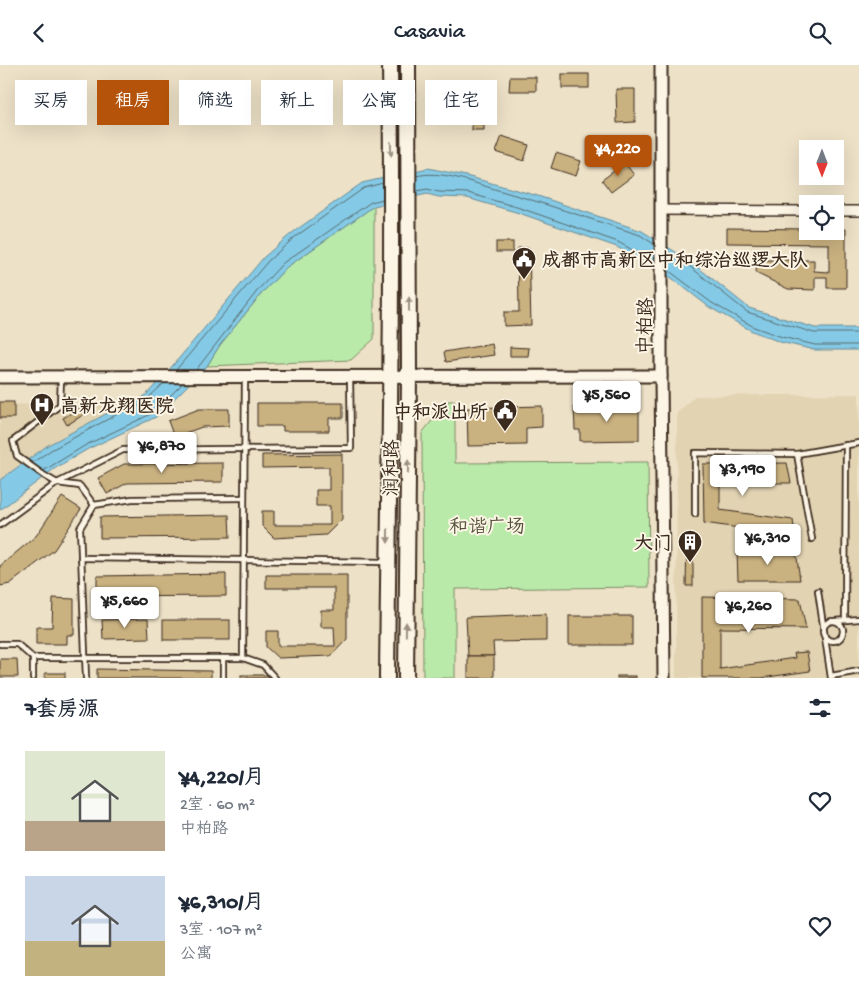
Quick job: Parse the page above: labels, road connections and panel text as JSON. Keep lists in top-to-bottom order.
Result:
{
  "streets": {
    "main road": ["润和路"],
    "street": ["中柏路"]
  },
  "parks": ["和谐广场"],
  "places": {
    "public building": ["成都市高新区中和综治巡逻大队", "中和派出所"],
    "hospital": ["高新龙翔医院"],
    "building": ["大门"]
  },
  "north": "bottom",
  "page": {
    "header": "Casavia",
    "chip": [
      "买房",
      "租房",
      "筛选",
      "新上",
      "公寓",
      "住宅"
    ],
    "price": [
      "¥4,220",
      "¥5,560",
      "¥6,870",
      "¥3,190",
      "¥6,310",
      "¥5,660",
      "¥6,260"
    ],
    "heading": "7套房源",
    "list": [
      {
        "name": "¥4,220/月",
        "note": "2室 · 60 m² · 中柏路"
      },
      {
        "name": "¥6,310/月",
        "note": "3室 · 107 m² · 公寓"
      }
    ]
  }
}
